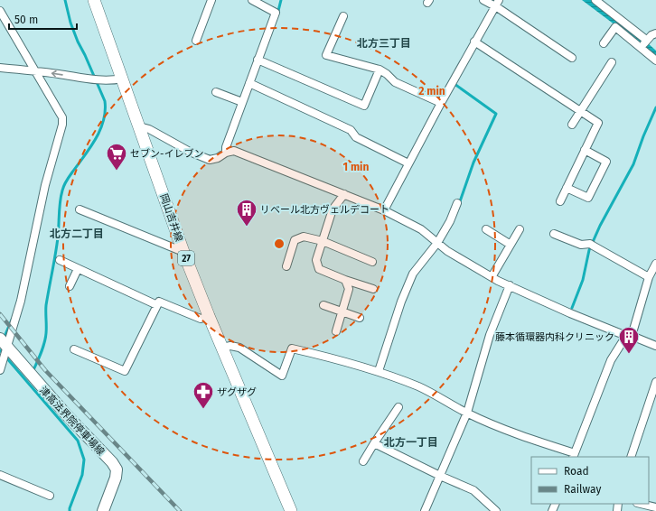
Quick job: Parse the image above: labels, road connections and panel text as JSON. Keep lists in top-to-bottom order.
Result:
{
  "streets": {
    "main road": ["岡山吉井線", "27", "津高法界院停車場線"]
  },
  "districts": ["北方三丁目", "北方二丁目", "北方一丁目"],
  "places": {
    "supermarket": ["セブン-イレブン"],
    "building": ["リベール北方ヴェルデコート", "藤本循環器内科クリニック"],
    "pharmacy": ["ザグザグ"]
  },
  "legend": ["Road", "Railway"],
  "scale_bar": "50 m",
  "rings": ["2 min", "1 min"]
}
